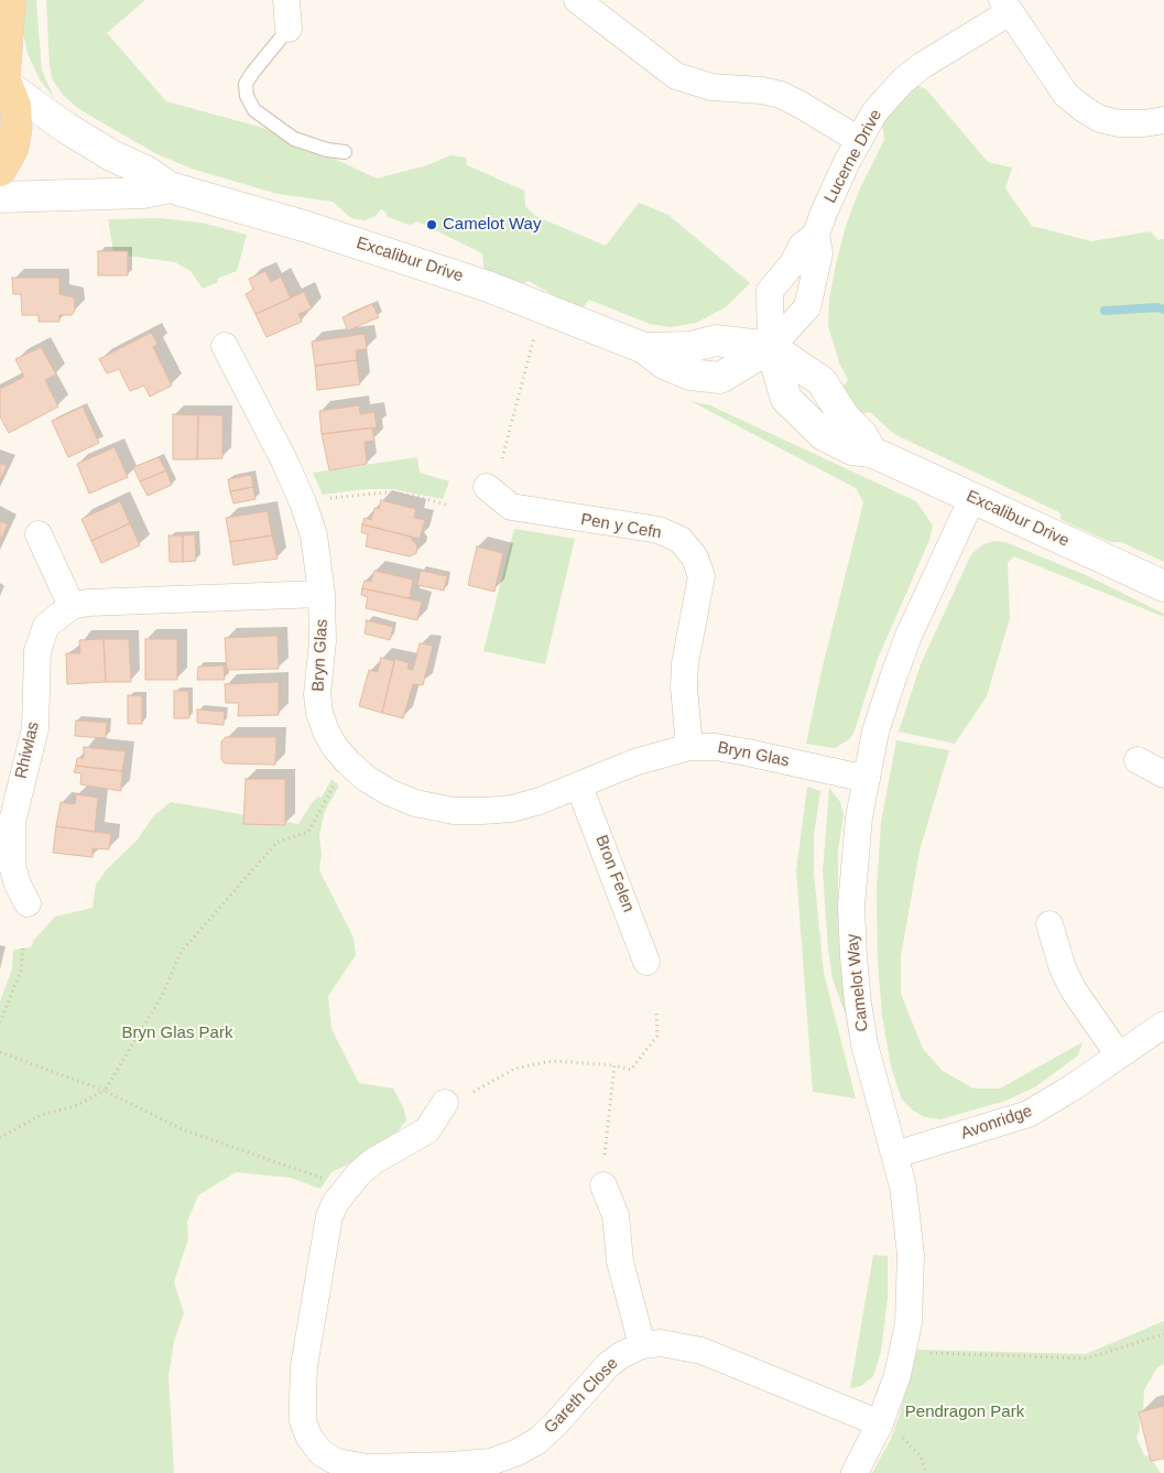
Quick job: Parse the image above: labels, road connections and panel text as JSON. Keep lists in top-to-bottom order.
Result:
{
  "streets": {
    "street": [
      "Lucerne Drive",
      "Excalibur Drive",
      "Pen y Cefn",
      "Bryn Glas",
      "Rhiwlas",
      "Bron Felen",
      "Camelot Way",
      "Avonridge",
      "Gareth Close"
    ]
  },
  "crossings": [
    ["Lucerne Drive", "Excalibur Drive"],
    ["Excalibur Drive", "Camelot Way"],
    ["Pen y Cefn", "Bryn Glas"],
    ["Bryn Glas", "Bron Felen"],
    ["Bryn Glas", "Camelot Way"],
    ["Camelot Way", "Avonridge"]
  ],
  "parks": ["Bryn Glas Park", "Pendragon Park"],
  "places": ["Camelot Way"]
}
